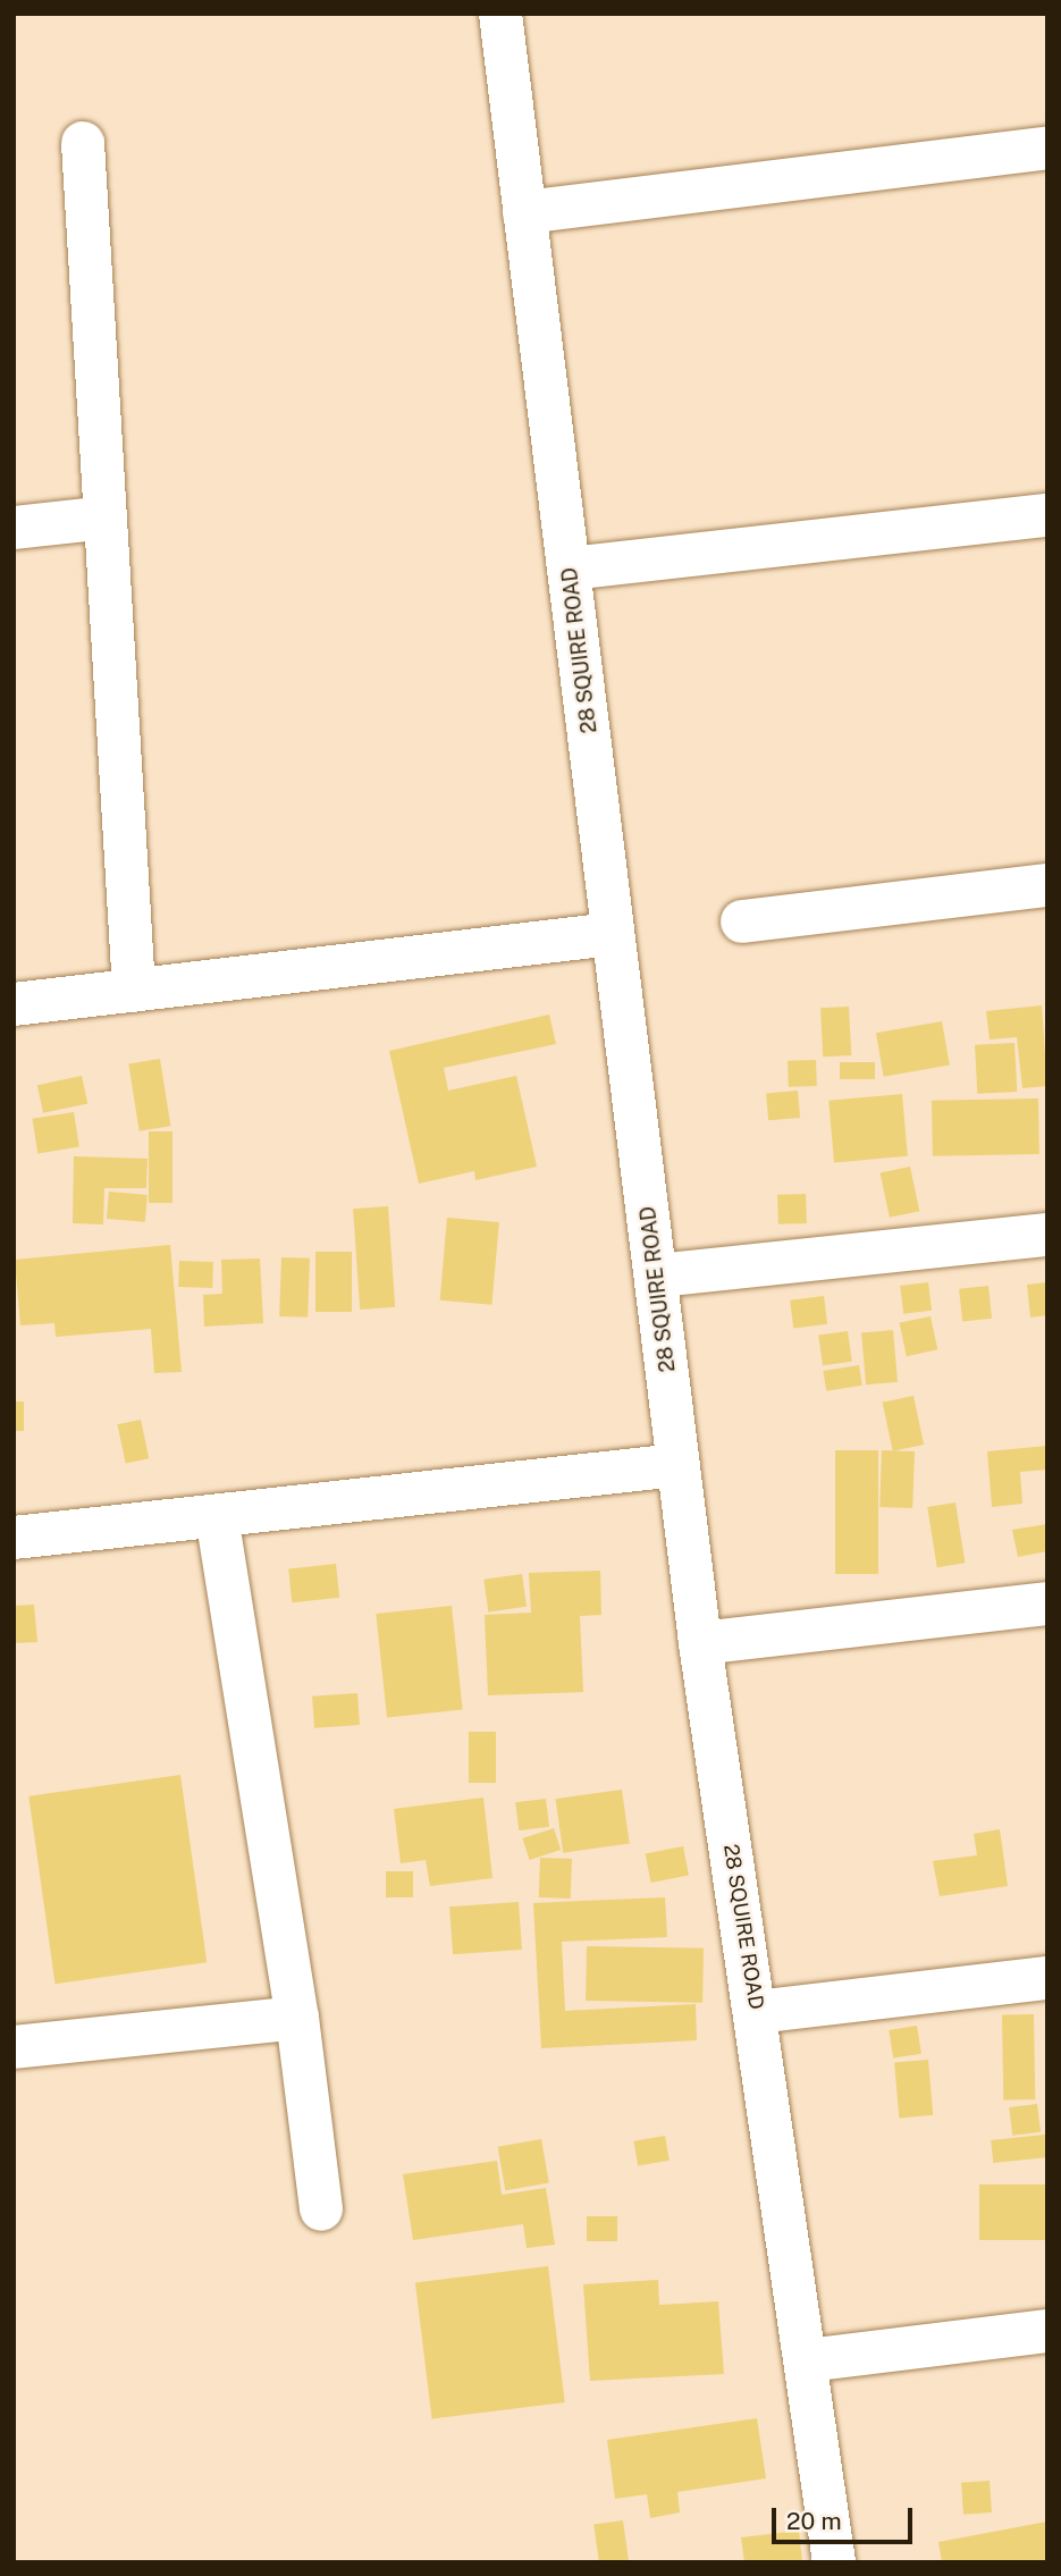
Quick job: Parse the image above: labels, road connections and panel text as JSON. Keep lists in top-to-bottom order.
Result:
{
  "streets": {
    "street": ["28 SQUIRE ROAD"]
  },
  "scale_bar": "20 m"
}
